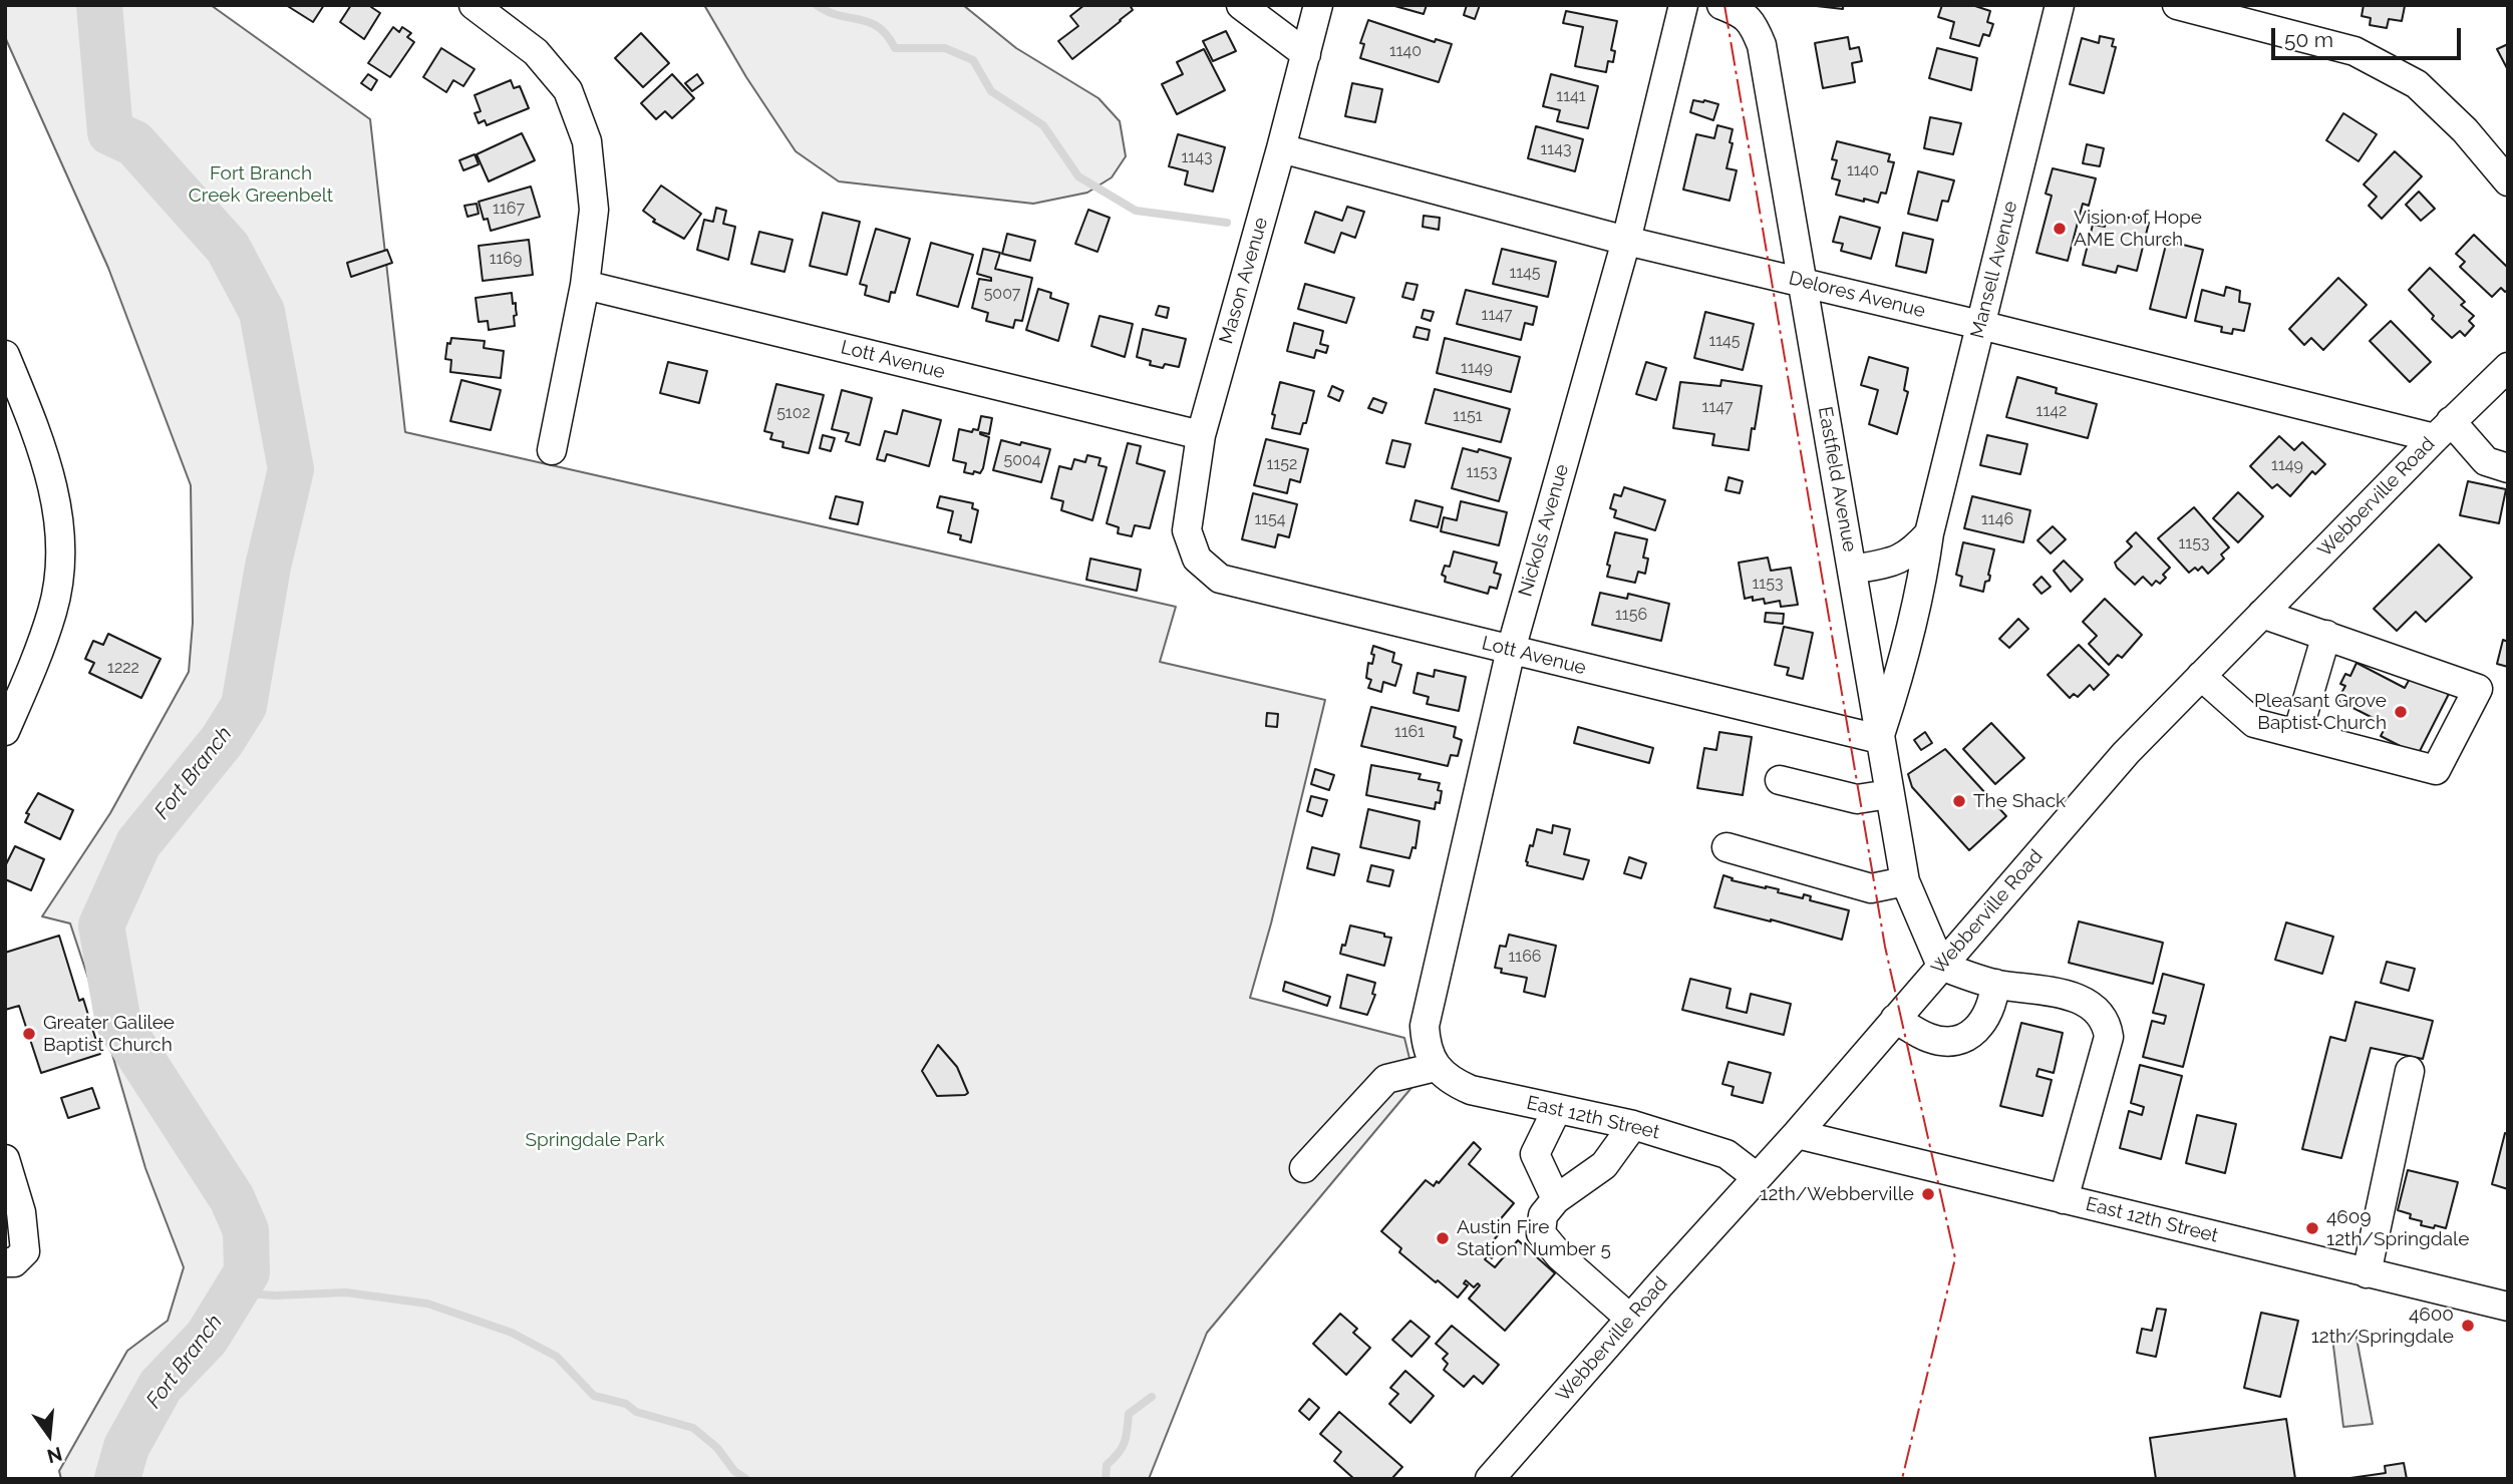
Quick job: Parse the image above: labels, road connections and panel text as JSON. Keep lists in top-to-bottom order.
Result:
{
  "streets": {
    "street": [
      "Mansell Avenue",
      "Mason Avenue",
      "Delores Avenue",
      "Lott Avenue",
      "Eastfield Avenue",
      "Webberville Road",
      "Nickols Avenue",
      "East 12th Street"
    ]
  },
  "crossings": [
    ["Mansell Avenue", "Delores Avenue"],
    ["Mansell Avenue", "Lott Avenue"],
    ["Mansell Avenue", "Eastfield Avenue"],
    ["Mason Avenue", "Delores Avenue"],
    ["Mason Avenue", "Lott Avenue"],
    ["Delores Avenue", "Eastfield Avenue"],
    ["Delores Avenue", "Webberville Road"],
    ["Delores Avenue", "Nickols Avenue"],
    ["Lott Avenue", "Eastfield Avenue"],
    ["Lott Avenue", "Nickols Avenue"],
    ["Eastfield Avenue", "Webberville Road"],
    ["Webberville Road", "East 12th Street"],
    ["Nickols Avenue", "East 12th Street"]
  ],
  "water": ["Fort Branch"],
  "parks": ["Fort Branch Creek Greenbelt", "Springdale Park"],
  "places": [
    "Vision of Hope AME Church",
    "Pleasant Grove Baptist Church",
    "The Shack",
    "Greater Galilee Baptist Church",
    "12th/Webberville",
    "4609 12th/Springdale",
    "Austin Fire Station Number 5",
    "4600 12th/Springdale"
  ],
  "house_numbers": [
    "1140",
    "1141",
    "1143",
    "1143",
    "1140",
    "1167",
    "1169",
    "1145",
    "5007",
    "1147",
    "1145",
    "1149",
    "1147",
    "1142",
    "5102",
    "1151",
    "5004",
    "1152",
    "1149",
    "1153",
    "1154",
    "1146",
    "1153",
    "1153",
    "1156",
    "1222",
    "1161",
    "1166"
  ],
  "scale_bar": "50 m",
  "north": "bottom"
}
